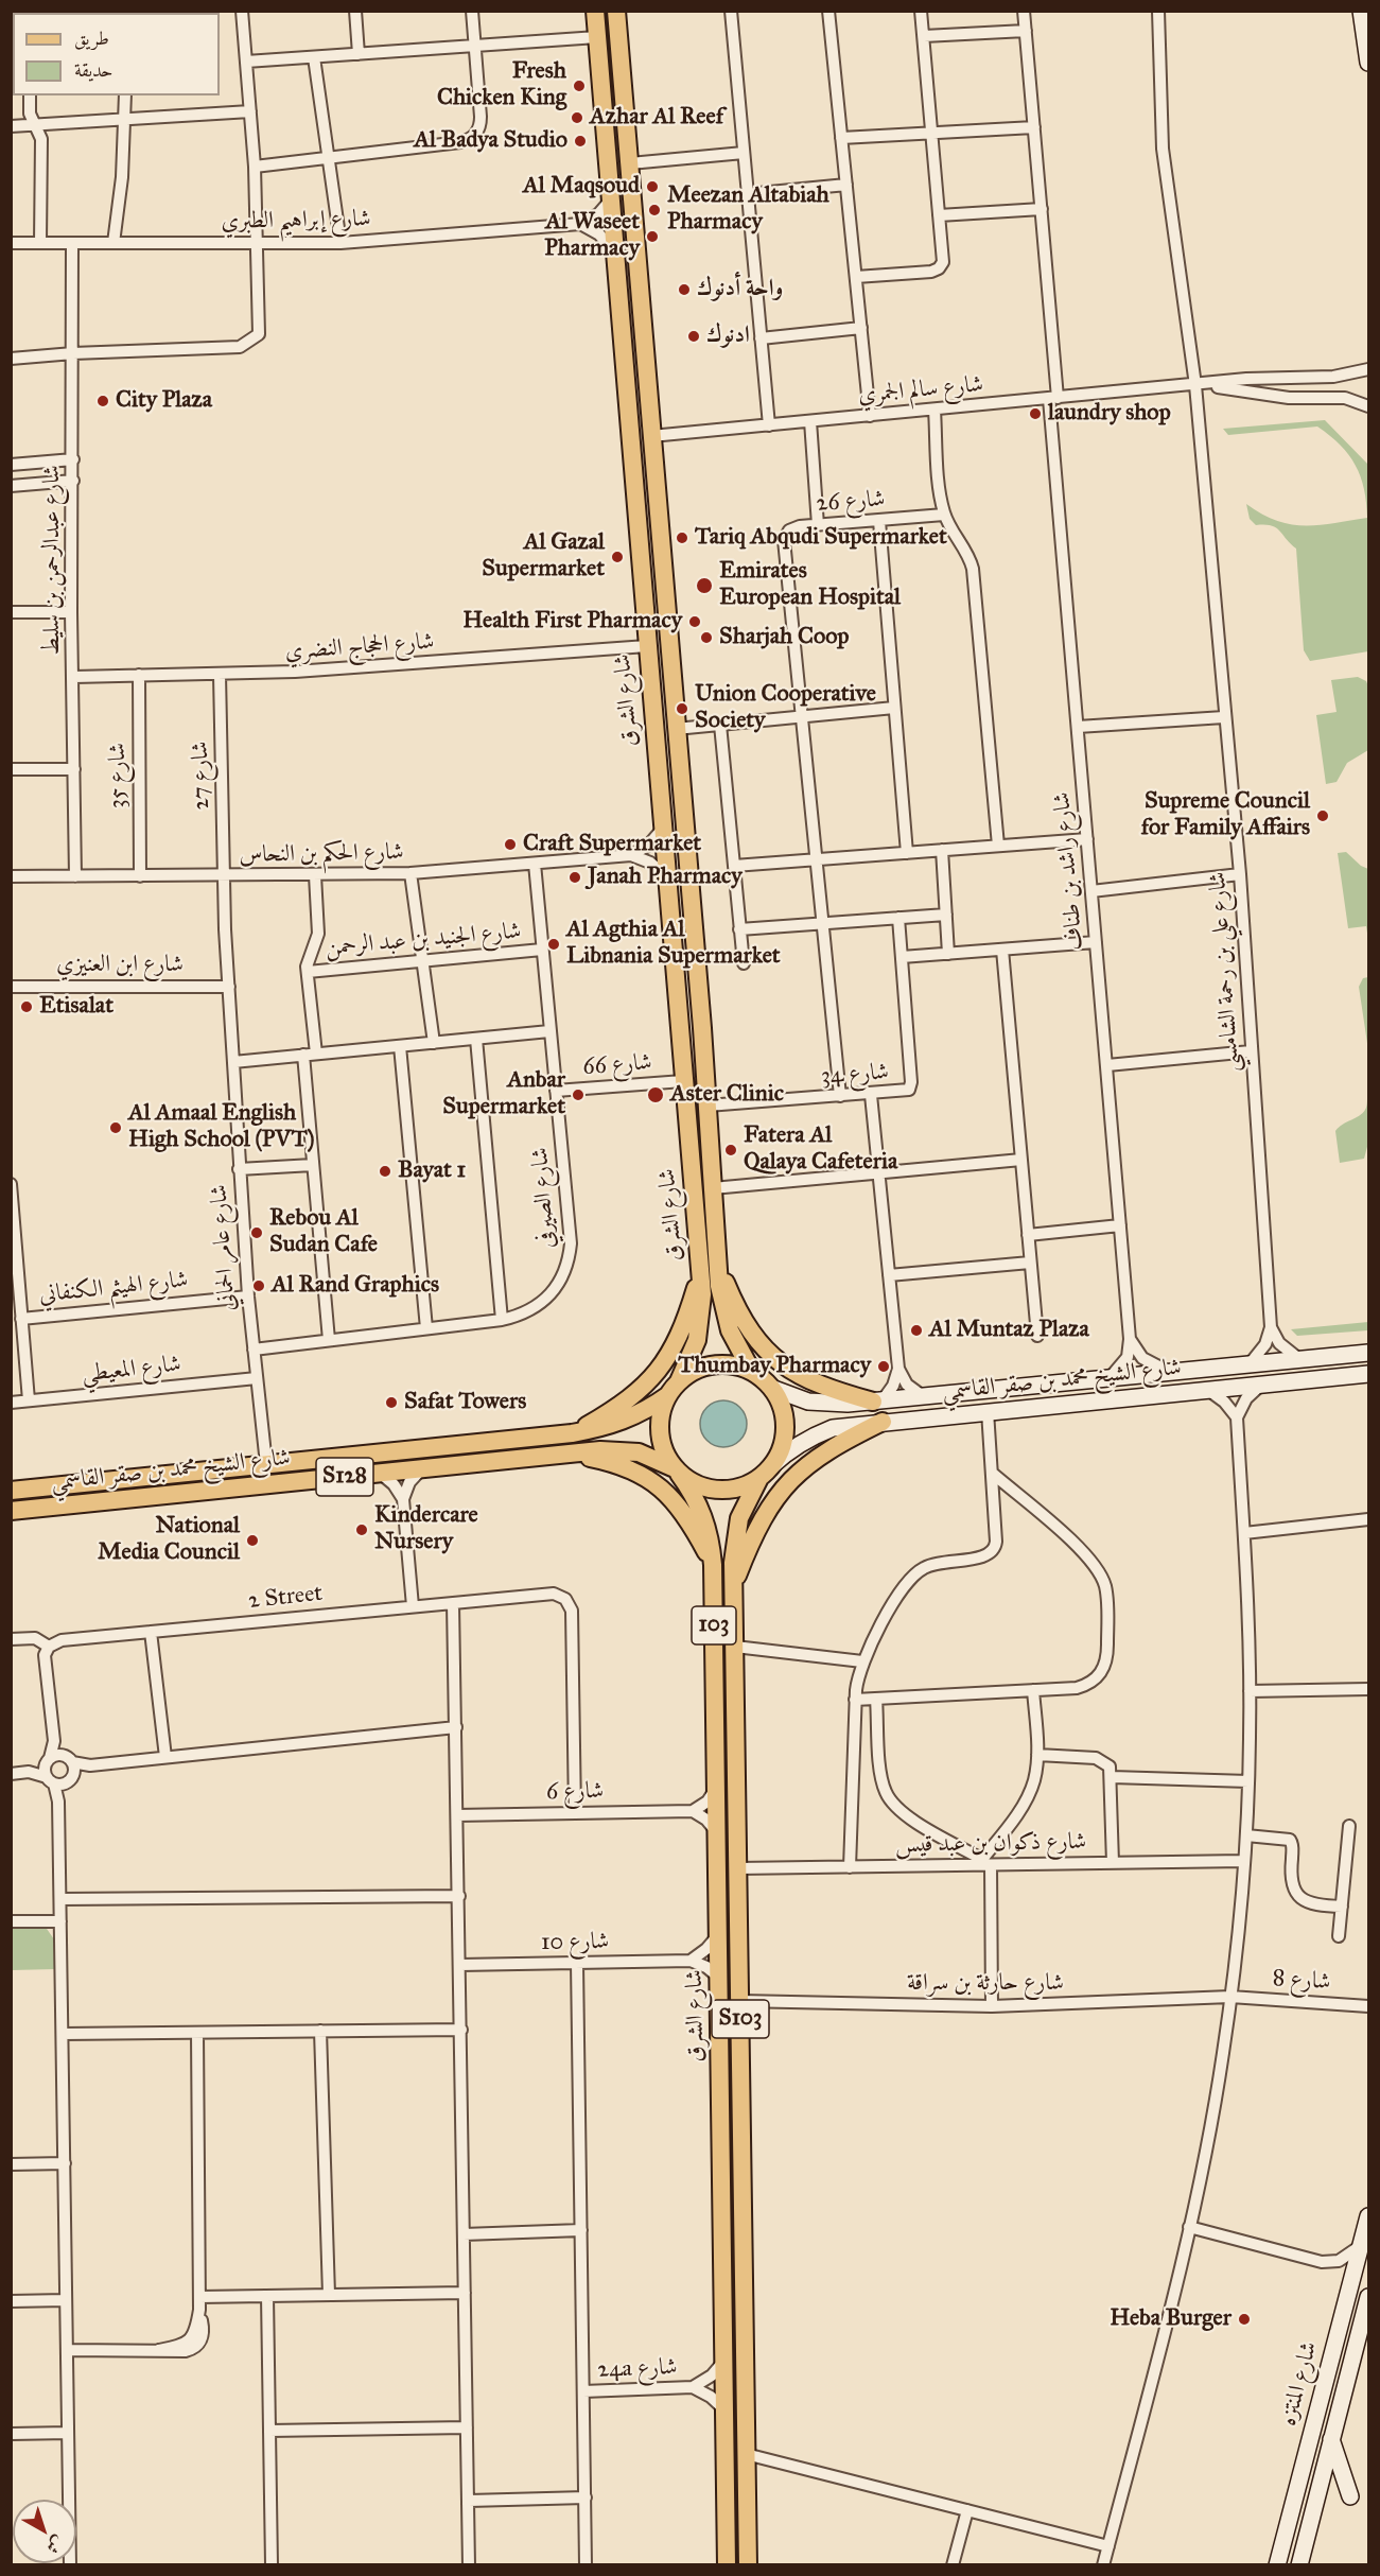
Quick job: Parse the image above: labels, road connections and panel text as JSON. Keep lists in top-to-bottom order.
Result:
{
  "streets": {
    "main road": [
      "شارع الشرق",
      "شارع الشيخ محمد بن صقر القاسمي",
      "S128",
      "103",
      "S103",
      "شارع المنتزه"
    ],
    "street": [
      "شارع إبراهيم الطبري",
      "شارع سالم الجمري",
      "شارع 26",
      "شارع عبدالرحمن بن سليط",
      "شارع الحجاج النضري",
      "شارع 35",
      "شارع 27",
      "شارع الحكم بن النحاس",
      "شارع راشد بن طناف",
      "شارع الجنيد بن عبد الرحمن",
      "شارع ابن العنيزي",
      "شارع علي بن رحمة الشامسي",
      "شارع 66",
      "شارع 34",
      "شارع الصيرفي",
      "شارع عامر الحماني",
      "شارع الهيثم الكنفاني",
      "شارع المعيطي",
      "2 Street",
      "شارع 6",
      "شارع ذكوان بن عبد قيس",
      "شارع 10",
      "شارع 8",
      "شارع حارثة بن سراقة",
      "24a شارع"
    ]
  },
  "crossings": [
    ["شارع إبراهيم الطبري", "شارع عبدالرحمن بن سليط"],
    ["شارع سالم الجمري", "شارع الشرق"],
    ["شارع سالم الجمري", "شارع راشد بن طناف"],
    ["شارع سالم الجمري", "شارع علي بن رحمة الشامسي"],
    ["شارع 26", "شارع 34"],
    ["شارع عبدالرحمن بن سليط", "شارع الحجاج النضري"],
    ["شارع عبدالرحمن بن سليط", "شارع الحكم بن النحاس"],
    ["شارع الحجاج النضري", "شارع الشرق"],
    ["شارع الحجاج النضري", "شارع 35"],
    ["شارع الحجاج النضري", "شارع 27"],
    ["شارع الشرق", "شارع 66"],
    ["شارع الشرق", "شارع 34"],
    ["شارع الشرق", "شارع الشيخ محمد بن صقر القاسمي"],
    ["شارع الشرق", "شارع ذكوان بن عبد قيس"],
    ["شارع الشرق", "شارع حارثة بن سراقة"],
    ["شارع الشرق", "24a شارع"],
    ["شارع 35", "شارع الحكم بن النحاس"],
    ["شارع 27", "شارع الحكم بن النحاس"],
    ["شارع 27", "شارع عامر الحماني"],
    ["شارع الحكم بن النحاس", "شارع الصيرفي"],
    ["شارع الحكم بن النحاس", "شارع عامر الحماني"],
    ["شارع راشد بن طناف", "شارع الشيخ محمد بن صقر القاسمي"],
    ["شارع الجنيد بن عبد الرحمن", "شارع الصيرفي"],
    ["شارع ابن العنيزي", "شارع عامر الحماني"],
    ["شارع 66", "شارع الصيرفي"],
    ["شارع الصيرفي", "شارع عامر الحماني"],
    ["شارع عامر الحماني", "شارع الهيثم الكنفاني"],
    ["شارع عامر الحماني", "شارع المعيطي"],
    ["شارع عامر الحماني", "شارع الشيخ محمد بن صقر القاسمي"],
    ["2 Street", "شارع 6"],
    ["شارع 8", "شارع حارثة بن سراقة"]
  ],
  "places": [
    "Fresh Chicken King",
    "Azhar Al Reef",
    "Al Badya Studio",
    "Al Maqsoud",
    "Meezan Altabiah Pharmacy",
    "Al Waseet Pharmacy",
    "واحة أدنوك",
    "ادنوك",
    "City Plaza",
    "laundry shop",
    "Tariq Abqudi Supermarket",
    "Al Gazal Supermarket",
    "Emirates European Hospital",
    "Health First Pharmacy",
    "Sharjah Coop",
    "Union Cooperative Society",
    "Supreme Council for Family Affairs",
    "Craft Supermarket",
    "Janah Pharmacy",
    "Al Agthia Al Libnania Supermarket",
    "Etisalat",
    "Anbar Supermarket",
    "Aster Clinic",
    "Al Amaal English High School (PVT)",
    "Fatera Al Qalaya Cafeteria",
    "Bayat 1",
    "Rebou Al Sudan Cafe",
    "Al Rand Graphics",
    "Al Muntaz Plaza",
    "Thumbay Pharmacy",
    "Safat Towers",
    "Kindercare Nursery",
    "National Media Council",
    "Heba Burger"
  ],
  "legend": ["طريق", "حديقة"],
  "north": "bottom right"
}
